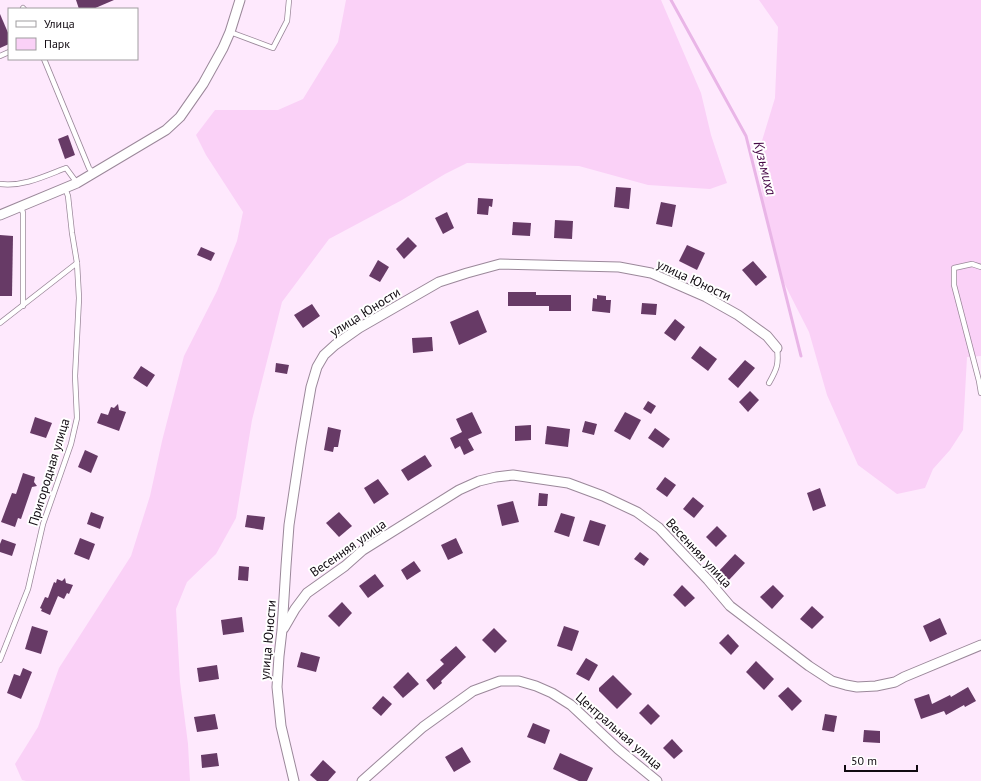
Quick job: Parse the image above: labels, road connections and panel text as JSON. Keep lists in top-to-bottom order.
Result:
{
  "streets": {
    "street": ["улица Юности", "Весенняя улица", "Центральная улица"],
    "lane": ["Пригородная улица"]
  },
  "crossings": [
    ["улица Юности", "Весенняя улица"]
  ],
  "water": ["Кузьмиха"],
  "legend": ["Улица", "Парк"],
  "scale_bar": "50 m"
}
